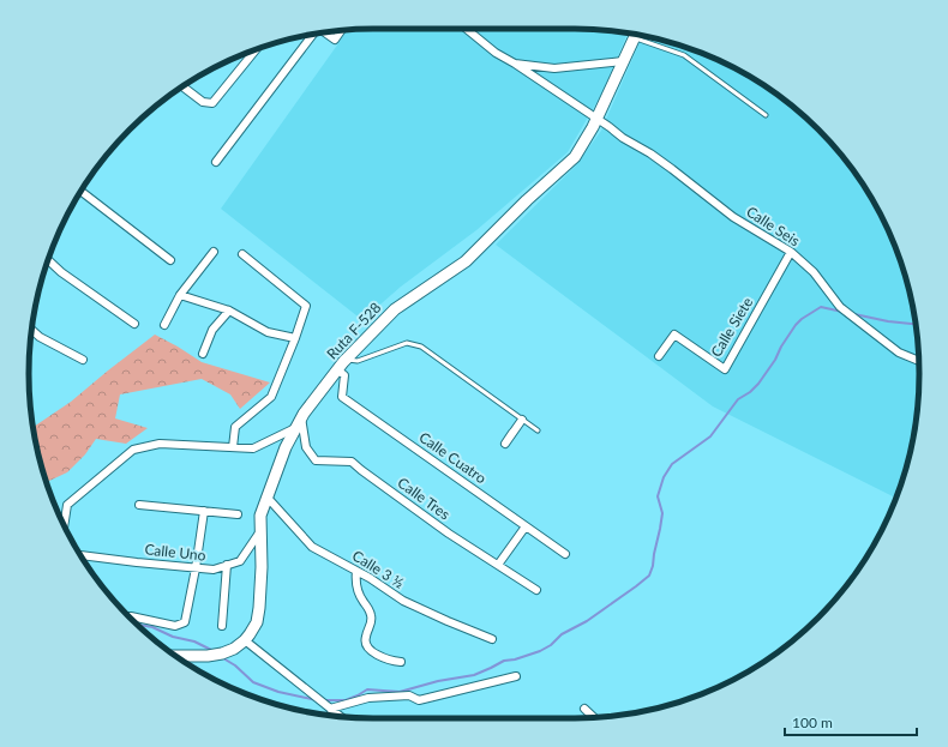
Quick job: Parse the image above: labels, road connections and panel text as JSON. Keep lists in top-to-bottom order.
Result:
{
  "streets": {
    "main road": ["Ruta F-528"],
    "street": [
      "Calle Seis",
      "Calle Siete",
      "Calle Cuatro",
      "Calle Tres",
      "Calle Uno",
      "Calle 3 ½"
    ]
  },
  "crossings": [
    ["Calle Seis", "Calle Siete"],
    ["Calle Seis", "Ruta F-528"],
    ["Ruta F-528", "Calle Cuatro"],
    ["Ruta F-528", "Calle Tres"],
    ["Ruta F-528", "Calle Uno"],
    ["Ruta F-528", "Calle 3 ½"]
  ],
  "scale_bar": "100 m"
}
